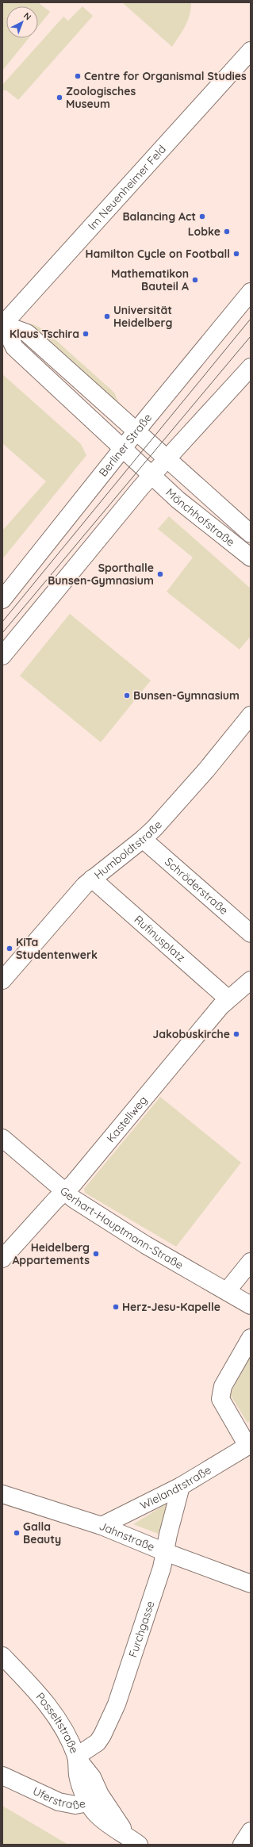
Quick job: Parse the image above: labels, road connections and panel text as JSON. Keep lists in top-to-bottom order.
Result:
{
  "streets": {
    "street": [
      "Im Neuenheimer Feld",
      "Berliner Straße",
      "Mönchhofstraße",
      "Humboldtstraße",
      "Schröderstraße",
      "Rufinusplatz",
      "Kastellweg",
      "Gerhart-Hauptmann-Straße",
      "Wielandtstraße",
      "Jahnstraße",
      "Furchgasse",
      "Posseltstraße",
      "Uferstraße"
    ]
  },
  "crossings": [
    ["Berliner Straße", "Mönchhofstraße"],
    ["Humboldtstraße", "Schröderstraße"],
    ["Humboldtstraße", "Rufinusplatz"],
    ["Rufinusplatz", "Kastellweg"],
    ["Kastellweg", "Gerhart-Hauptmann-Straße"],
    ["Wielandtstraße", "Jahnstraße"],
    ["Wielandtstraße", "Furchgasse"],
    ["Jahnstraße", "Furchgasse"],
    ["Furchgasse", "Posseltstraße"],
    ["Furchgasse", "Uferstraße"],
    ["Posseltstraße", "Uferstraße"]
  ],
  "places": [
    "Centre for Organismal Studies",
    "Zoologisches Museum",
    "Balancing Act",
    "Lobke",
    "Hamilton Cycle on Football",
    "Mathematikon Bauteil A",
    "Universität Heidelberg",
    "Klaus Tschira",
    "Sporthalle Bunsen-Gymnasium",
    "Bunsen-Gymnasium",
    "KiTa Studentenwerk",
    "Jakobuskirche",
    "Heidelberg Appartements",
    "Herz-Jesu-Kapelle",
    "Galla Beauty"
  ],
  "north": "top right"
}
